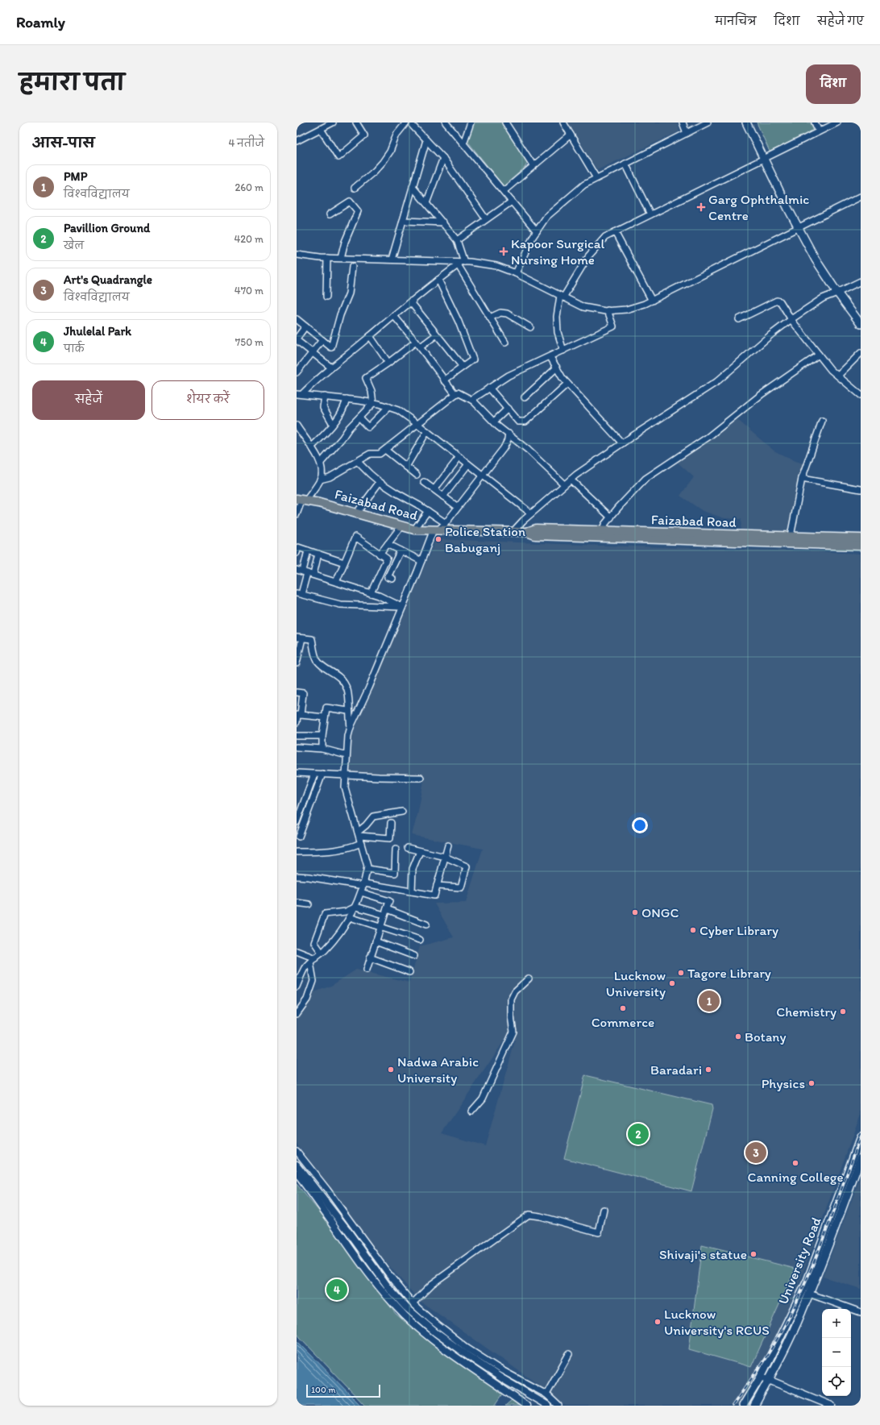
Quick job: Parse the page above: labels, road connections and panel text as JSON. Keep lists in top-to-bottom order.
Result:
{
  "streets": {
    "main road": ["Faizabad Road", "University Road"]
  },
  "places": {
    "health": ["Garg Ophthalmic Centre", "Kapoor Surgical Nursing Home"],
    "other": [
      "Police Station Babuganj",
      "ONGC",
      "Cyber Library",
      "Tagore Library",
      "Lucknow University",
      "Commerce",
      "Chemistry",
      "Botany",
      "Nadwa Arabic University",
      "Baradari",
      "Physics",
      "Canning College",
      "Shivaji's statue",
      "Lucknow University's RCUS"
    ]
  },
  "scale_bar": "100 m",
  "page": {
    "header": "Roamly",
    "nav": ["मानचित्र", "दिशा", "सहेजे गए"],
    "title": "हमारा पता",
    "buttons": [
      "दिशा",
      ["सहेजें", "शेयर करें"]
    ],
    "heading": ["आस-पास", "4 नतीजे"],
    "list": [
      {
        "mark": "1",
        "name": "PMP",
        "note": "विश्वविद्यालय",
        "value": "260 m"
      },
      {
        "mark": "2",
        "name": "Pavillion Ground",
        "note": "खेल",
        "value": "420 m"
      },
      {
        "mark": "3",
        "name": "Art's Quadrangle",
        "note": "विश्वविद्यालय",
        "value": "470 m"
      },
      {
        "mark": "4",
        "name": "Jhulelal Park",
        "note": "पार्क",
        "value": "750 m"
      }
    ],
    "pins": [
      "1",
      "2",
      "3",
      "4"
    ],
    "map_buttons": ["+", "−"],
    "scale": "100 m"
  }
}
